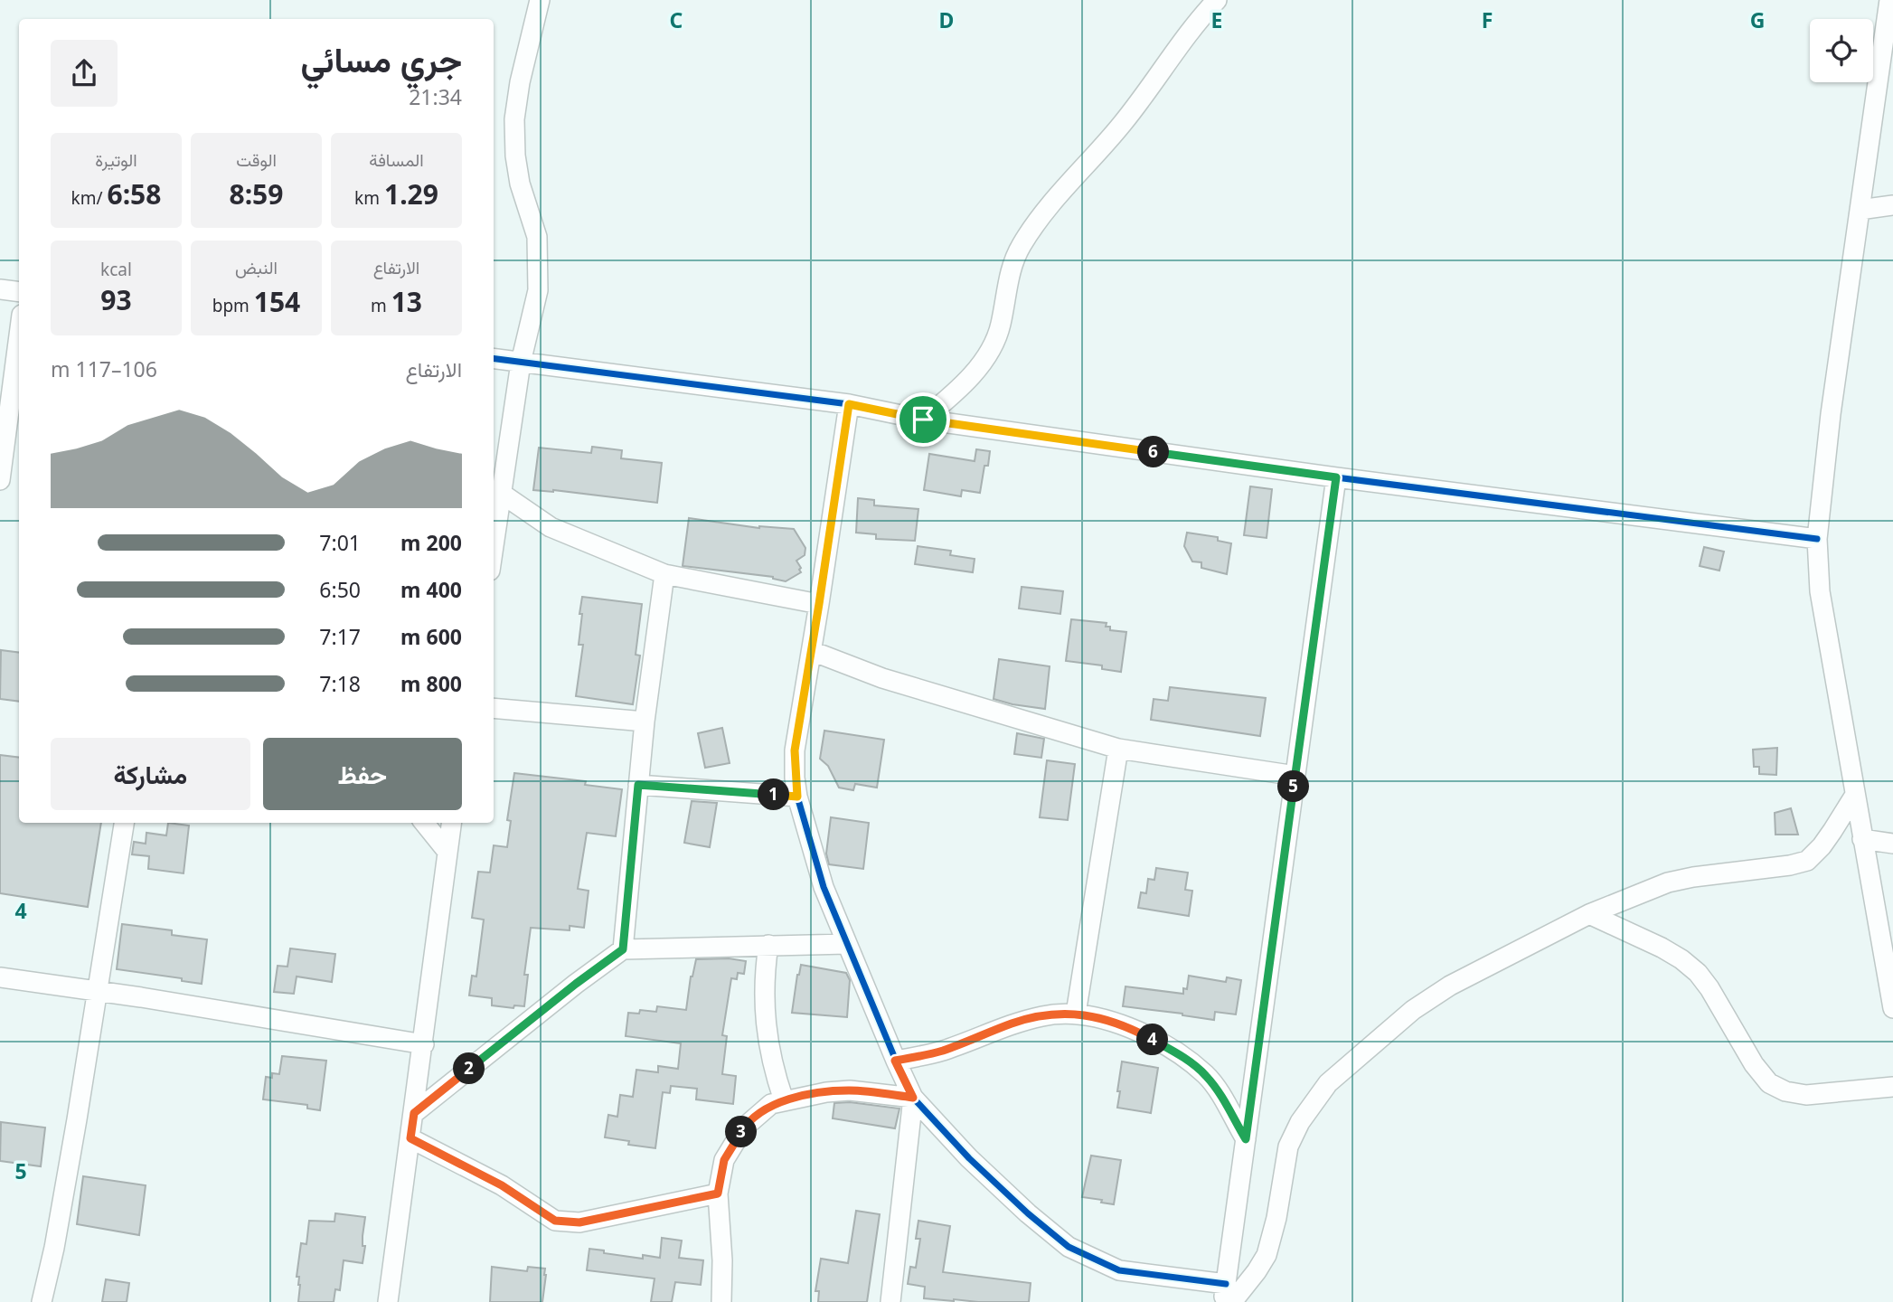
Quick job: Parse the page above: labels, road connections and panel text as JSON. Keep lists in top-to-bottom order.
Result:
{
  "page": {
    "heading": ["جري مسائي", "21:34"],
    "stats": [
      ["المسافة", "1.29 km"],
      ["الوقت", "8:59"],
      ["الوتيرة", "6:58 /km"],
      ["الارتفاع", "13 m"],
      ["النبض", "154 bpm"],
      ["kcal", "93"]
    ],
    "chart": ["الارتفاع", "106–117 m"],
    "pins": [
      "6",
      "5",
      "1",
      "4",
      "2",
      "3"
    ],
    "list": [
      {
        "name": "200 m",
        "note": "7:01"
      },
      {
        "name": "400 m",
        "note": "6:50"
      },
      {
        "name": "600 m",
        "note": "7:17"
      },
      {
        "name": "800 m",
        "note": "7:18"
      }
    ],
    "buttons": ["حفظ", "مشاركة"]
  },
  "grid": {
    "columns": [
      "C",
      "D",
      "E",
      "F",
      "G"
    ],
    "rows": ["4", "5"]
  }
}
